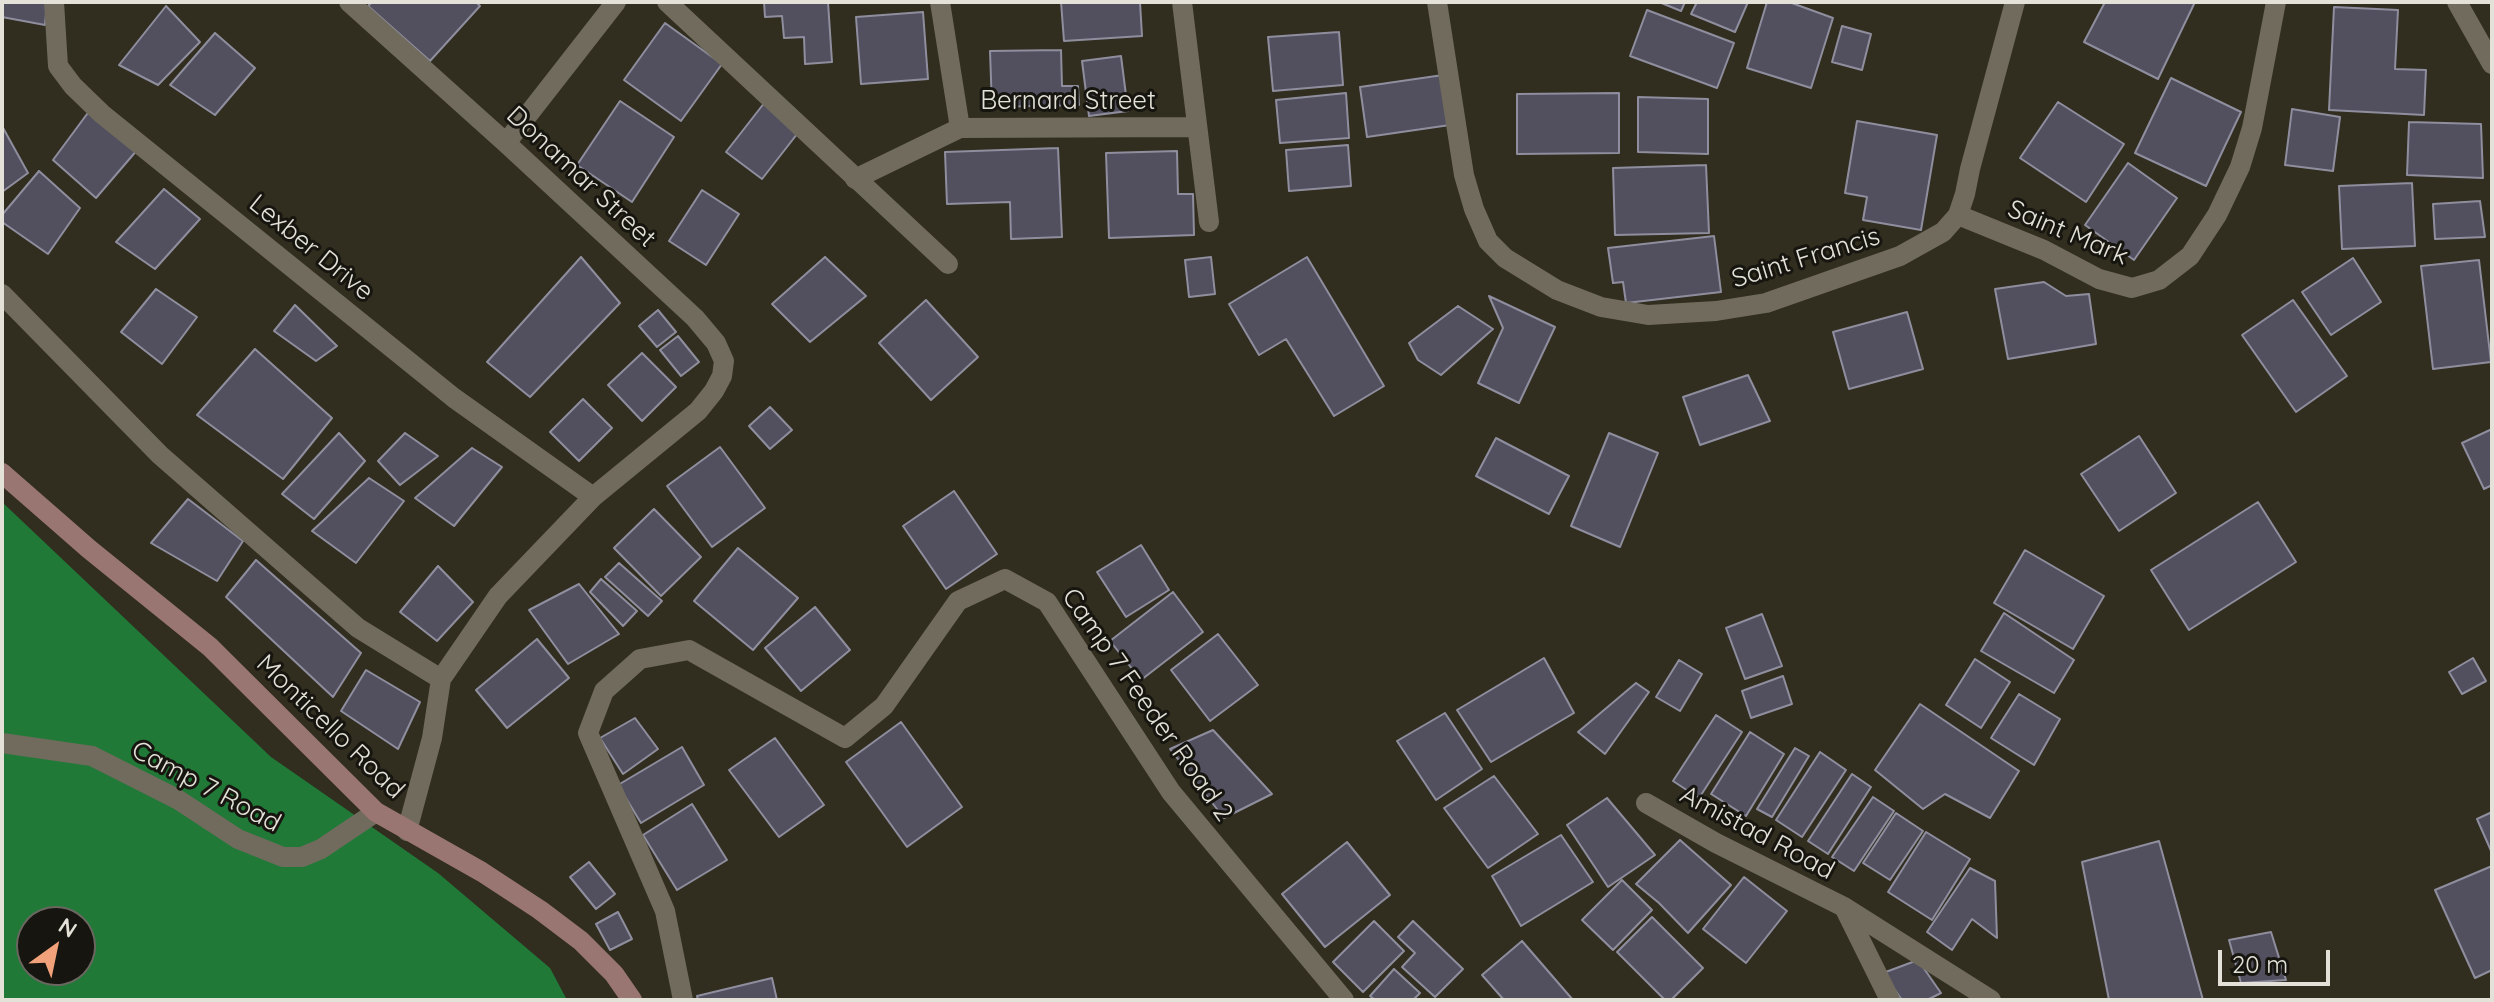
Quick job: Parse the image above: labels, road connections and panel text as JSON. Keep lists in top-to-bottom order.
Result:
{
  "streets": {
    "main road": ["Monticello Road"],
    "street": [
      "Bernard Street",
      "Donamar Street",
      "Saint Mark",
      "Lexber Drive",
      "Saint Francis",
      "Camp 7 Feeder Road 2",
      "Camp 7 Road",
      "Amistad Road"
    ]
  },
  "crossings": [
    ["Donamar Street", "Lexber Drive"],
    ["Saint Mark", "Saint Francis"],
    ["Monticello Road", "Camp 7 Road"]
  ],
  "scale_bar": "20 m",
  "north": "top right"
}
